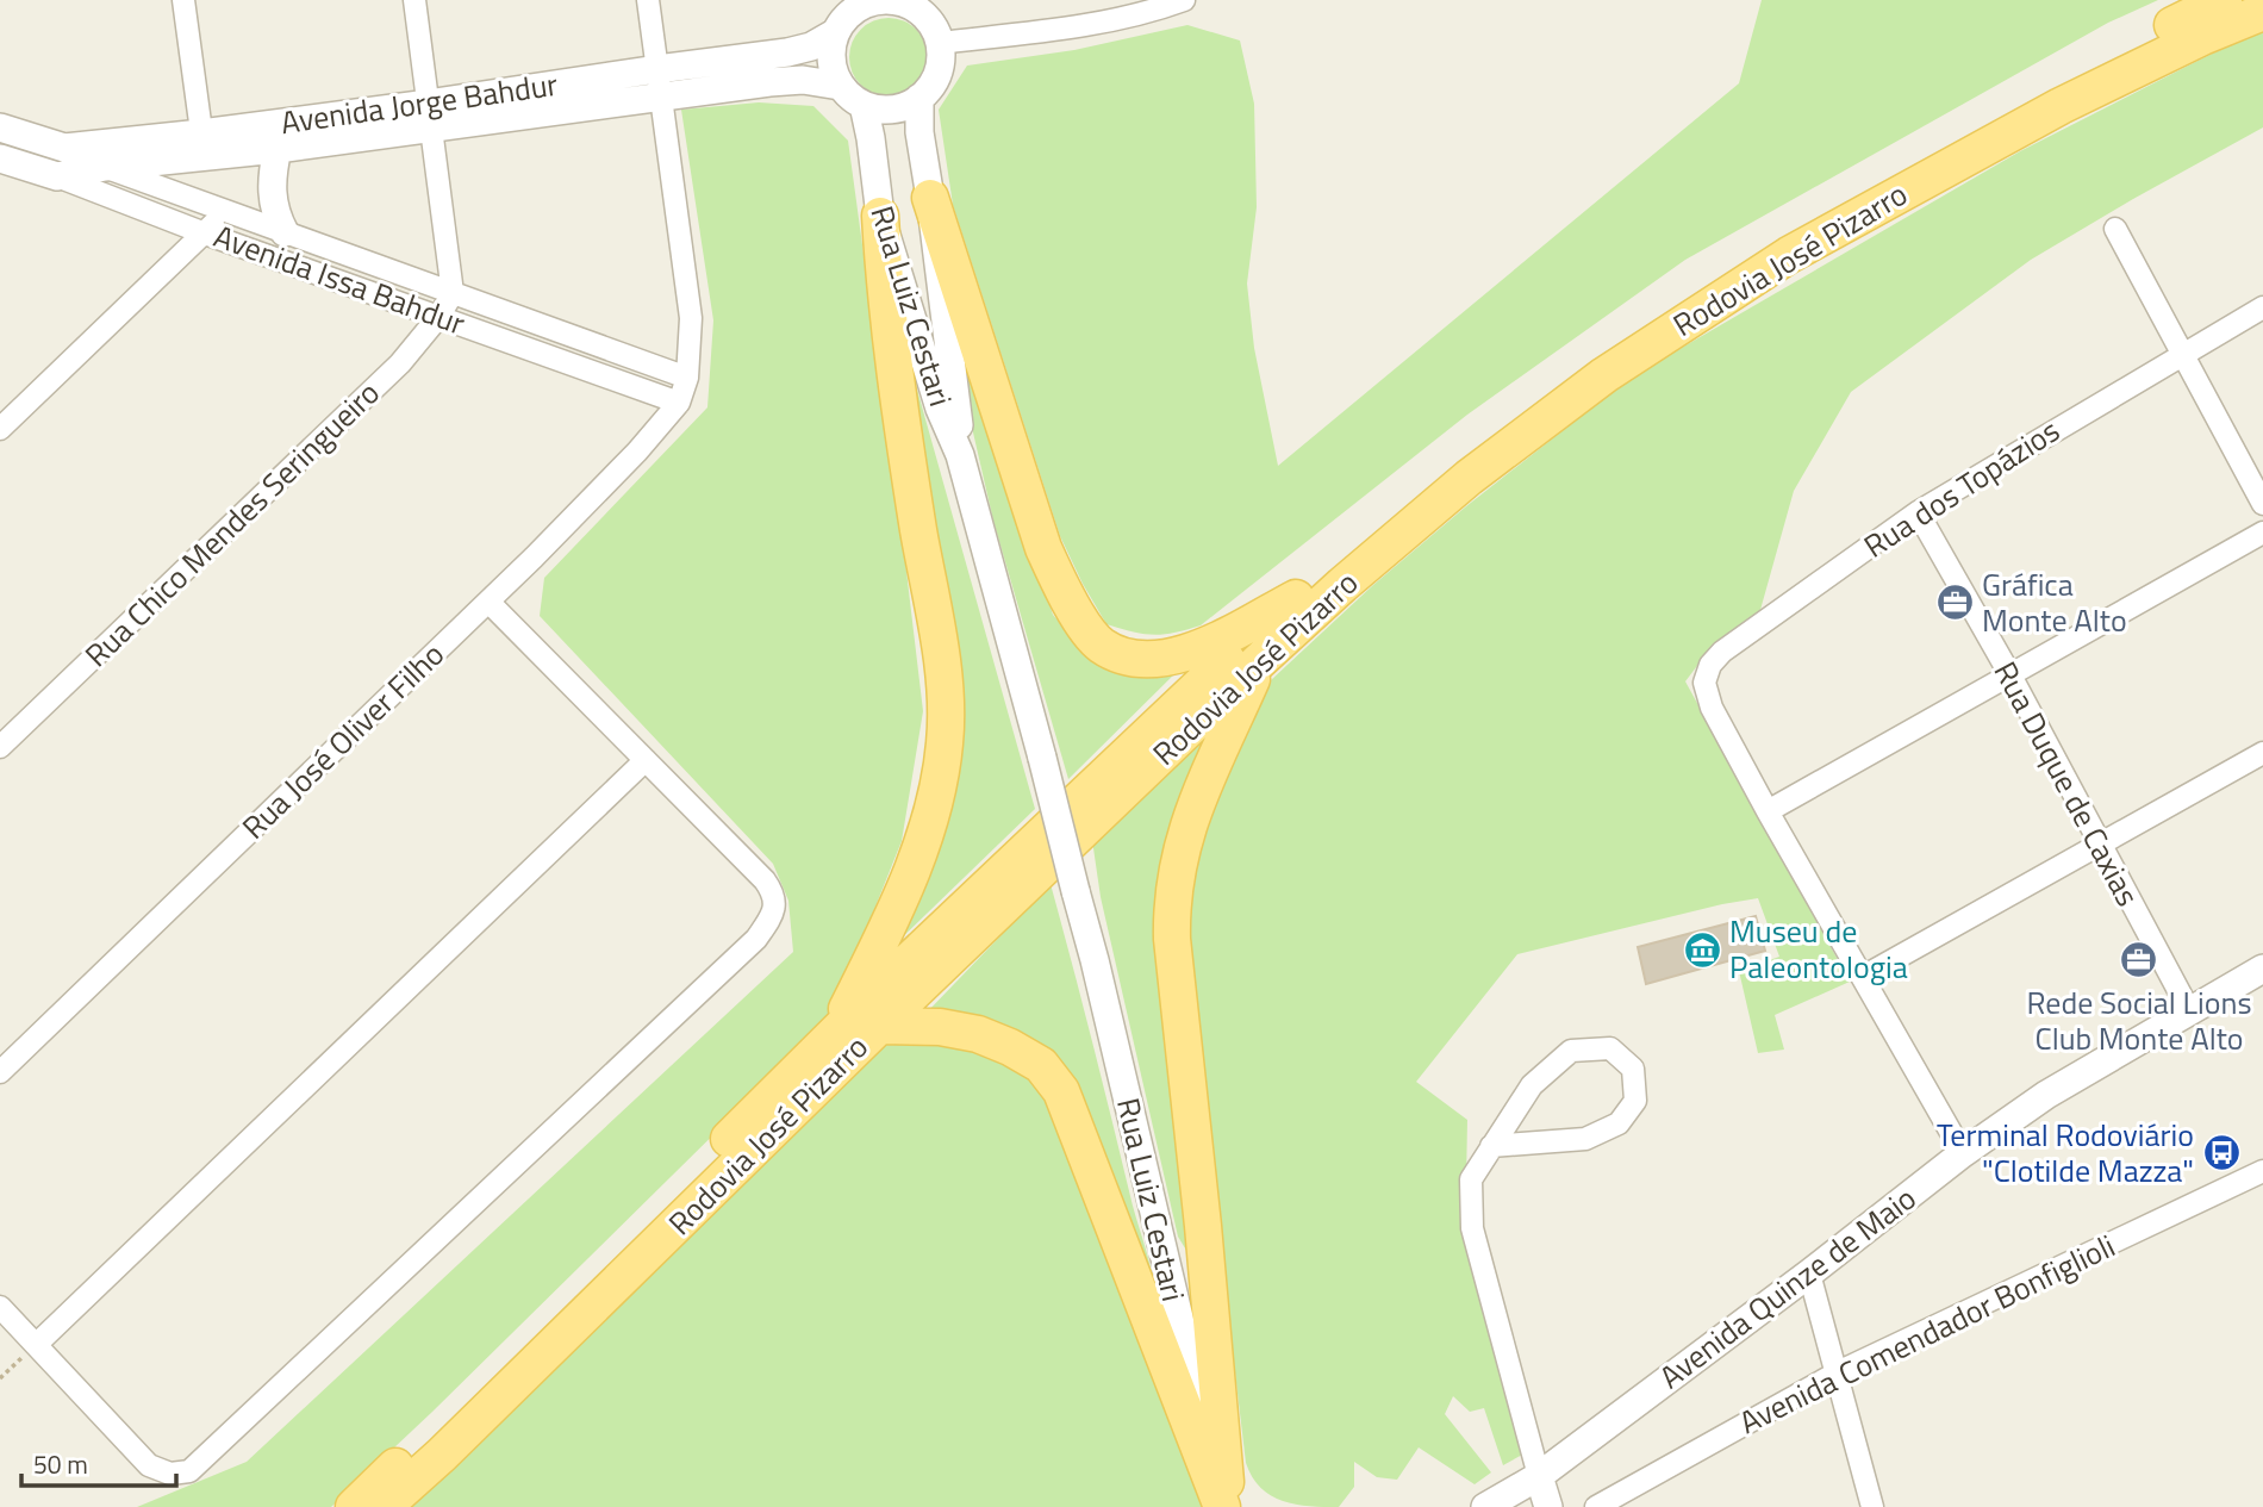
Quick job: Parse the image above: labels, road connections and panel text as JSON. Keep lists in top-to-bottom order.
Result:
{
  "streets": {
    "main road": ["Rodovia José Pizarro"],
    "street": [
      "Avenida Jorge Bahdur",
      "Avenida Issa Bahdur",
      "Rua Luiz Cestari",
      "Rua dos Topázios",
      "Rua Chico Mendes Seringueiro",
      "Rua José Oliver Filho",
      "Rua Duque de Caxias",
      "Avenida Quinze de Maio",
      "Avenida Comendador Bonfiglioli"
    ]
  },
  "crossings": [
    ["Avenida Jorge Bahdur", "Avenida Issa Bahdur"],
    ["Avenida Jorge Bahdur", "Rua Luiz Cestari"],
    ["Avenida Jorge Bahdur", "Rua José Oliver Filho"],
    ["Avenida Issa Bahdur", "Rua Chico Mendes Seringueiro"],
    ["Avenida Issa Bahdur", "Rua José Oliver Filho"],
    ["Rua dos Topázios", "Rua Duque de Caxias"],
    ["Rua Duque de Caxias", "Avenida Quinze de Maio"]
  ],
  "places": {
    "office": ["Gráfica Monte Alto", "Rede Social Lions Club Monte Alto"],
    "museum": ["Museu de Paleontologia"],
    "bus stop": ["Terminal Rodoviário \"Clotilde Mazza\""]
  },
  "scale_bar": "50 m"
}
